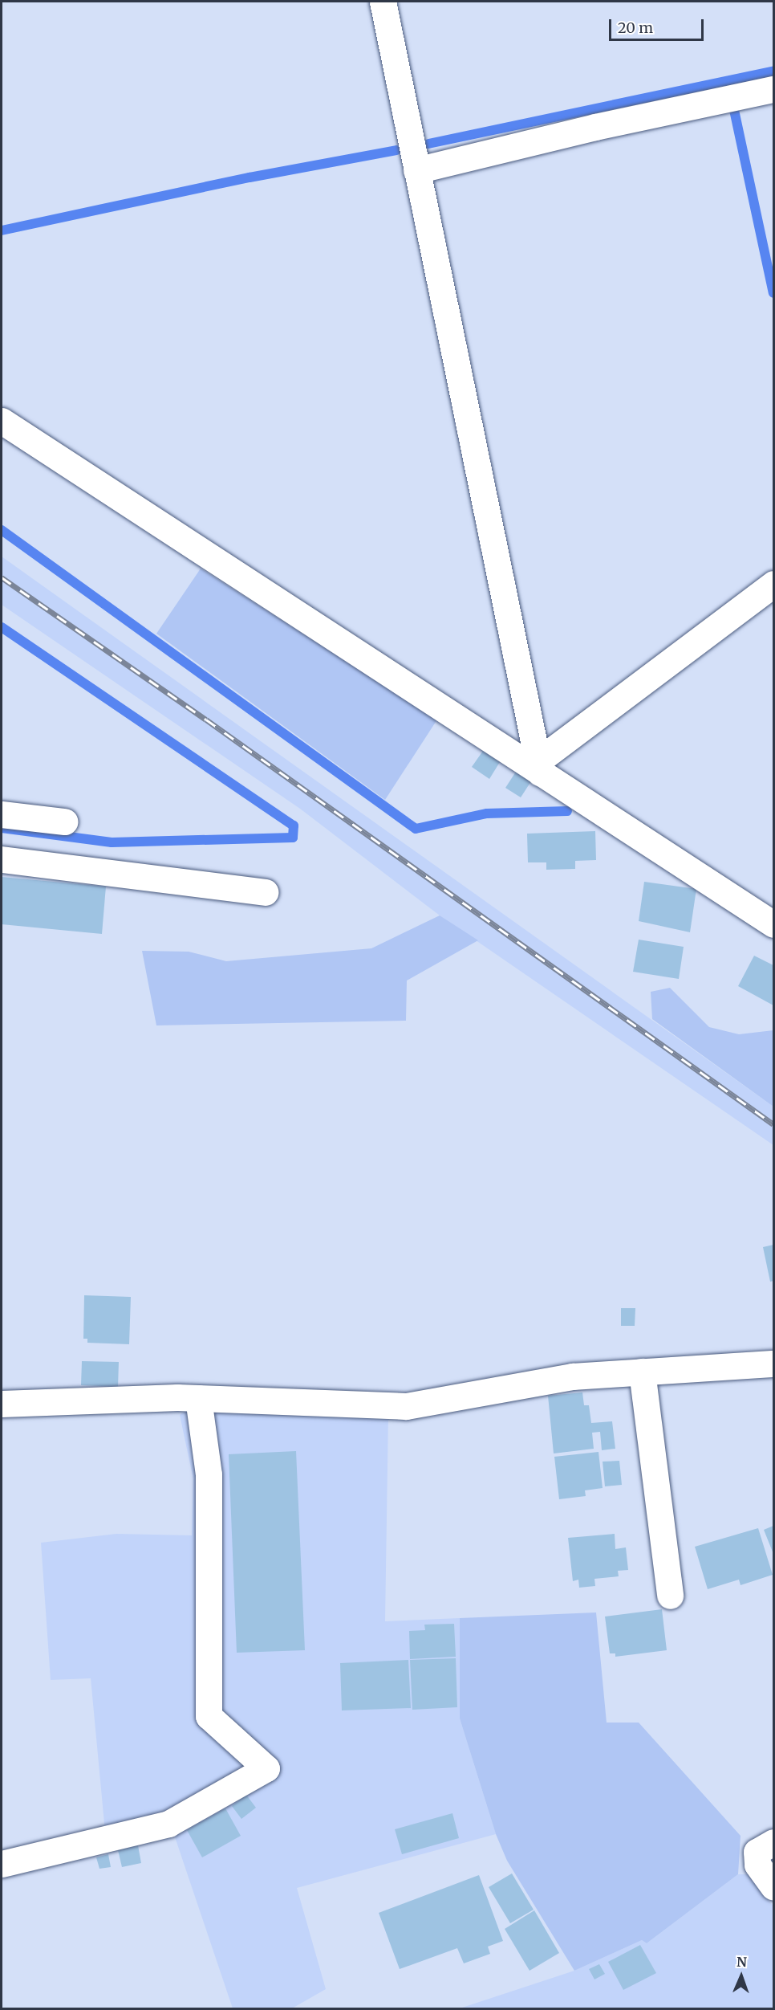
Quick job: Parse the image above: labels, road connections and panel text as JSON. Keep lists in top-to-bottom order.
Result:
{
  "scale_bar": "20 m",
  "north": "top"
}
